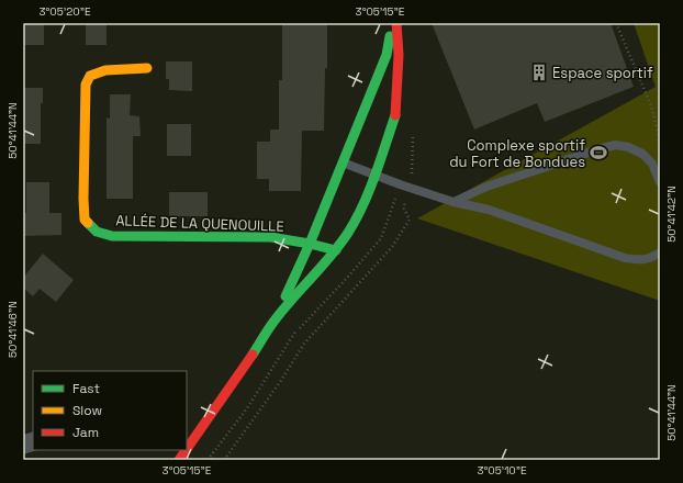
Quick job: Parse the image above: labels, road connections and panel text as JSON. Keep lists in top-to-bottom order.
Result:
{
  "streets": {
    "street": ["ALLÉE DE LA QUENOUILLE"]
  },
  "places": {
    "building": ["Espace sportif"],
    "sports": ["Complexe sportif du Fort de Bondues"]
  },
  "legend": ["Fast", "Slow", "Jam"],
  "coordinates": [
    "3°05'20\"E",
    "3°05'15\"E",
    "50°41'44\"N",
    "50°41'42\"N",
    "50°41'46\"N",
    "3°05'10\"E"
  ]
}
